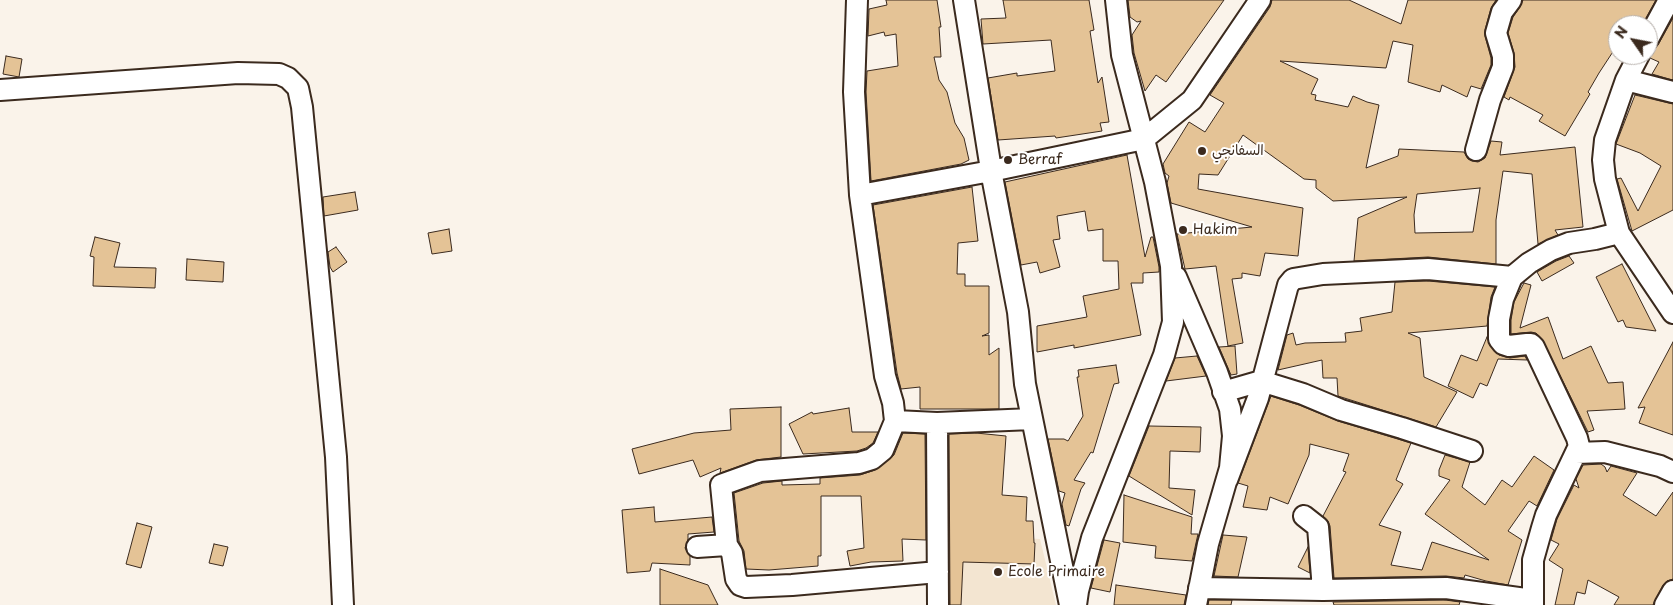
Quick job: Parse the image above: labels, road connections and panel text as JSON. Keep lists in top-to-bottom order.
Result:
{
  "places": [
    "السفانجي",
    "Berraf",
    "Hakim",
    "Ecole Primaire"
  ],
  "north": "top left"
}
